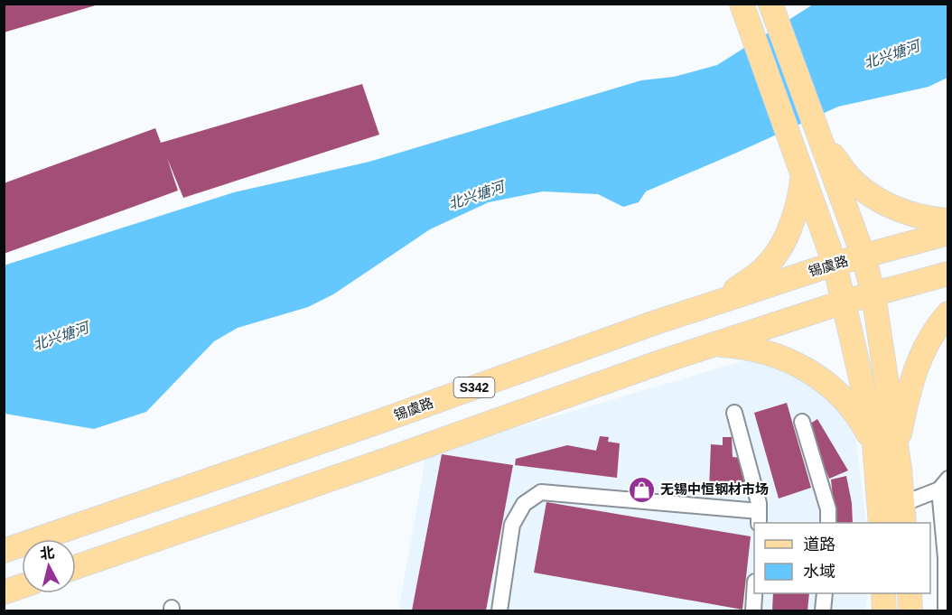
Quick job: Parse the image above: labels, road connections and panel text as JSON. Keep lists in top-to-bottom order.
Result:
{
  "streets": {
    "main road": ["锡虞路", "S342"]
  },
  "water": ["北兴塘河"],
  "places": {
    "shop": ["无锡中恒钢材市场"]
  },
  "legend": ["道路", "水域"],
  "north": "top"
}
